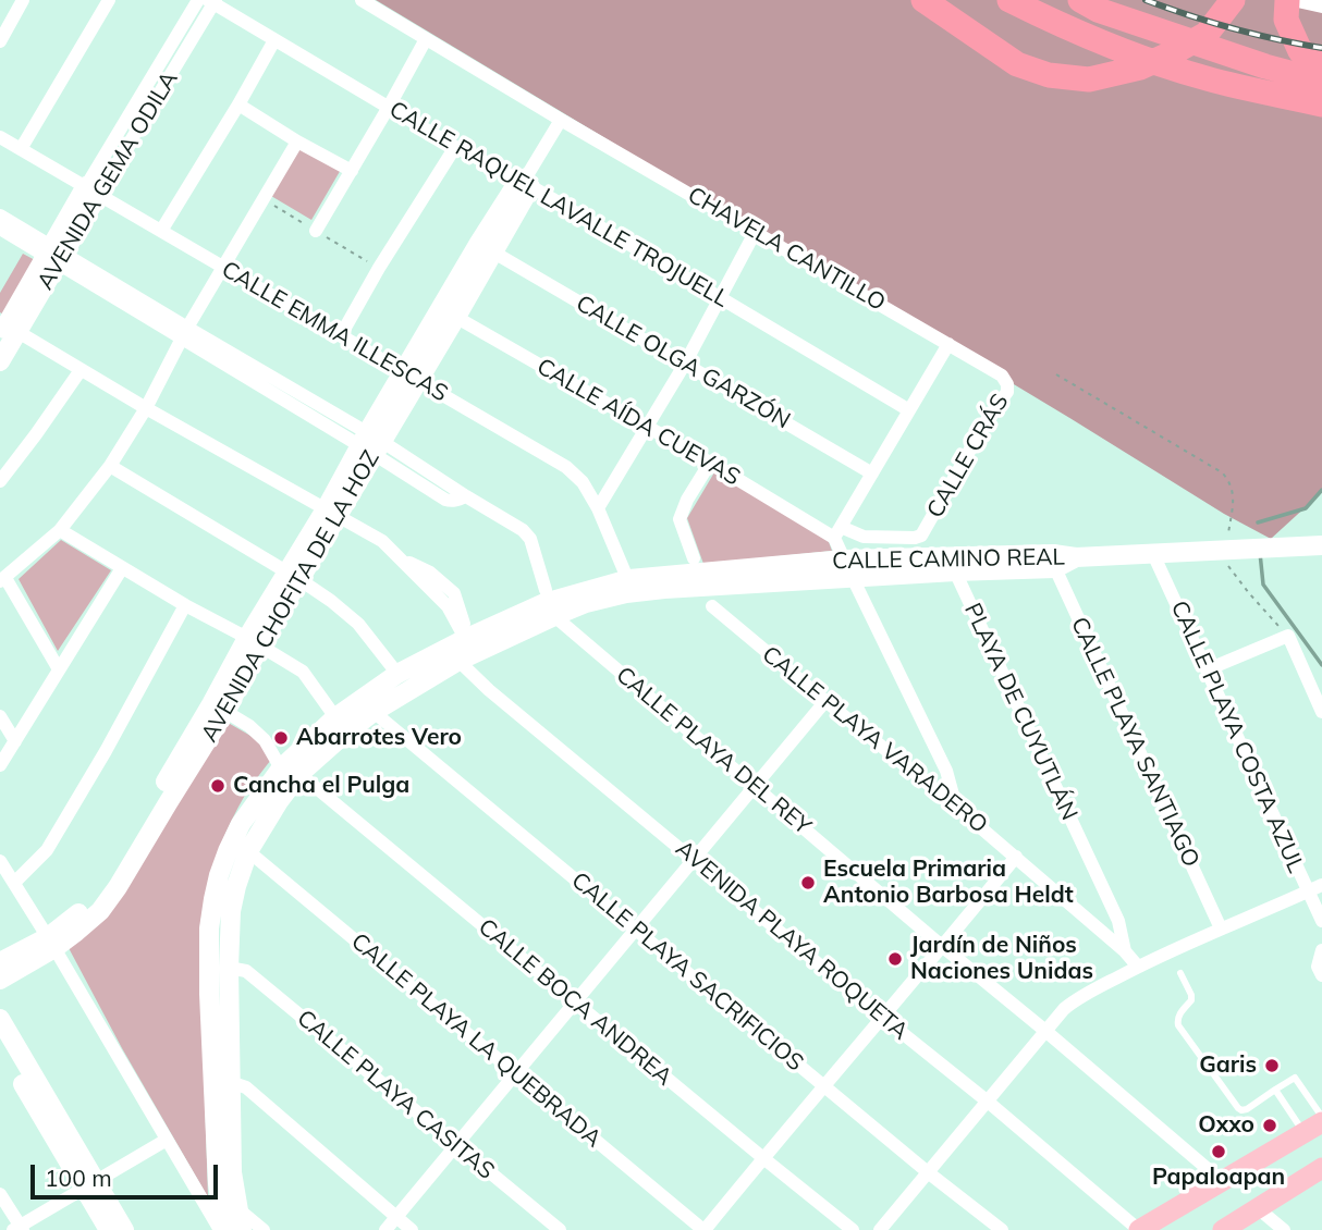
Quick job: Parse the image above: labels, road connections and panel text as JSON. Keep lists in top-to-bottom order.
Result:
{
  "streets": {
    "street": [
      "AVENIDA GEMA ODILA",
      "CALLE RAQUEL LAVALLE TROJUELL",
      "CHAVELA CANTILLO",
      "CALLE EMMA ILLESCAS",
      "CALLE OLGA GARZÓN",
      "CALLE AÍDA CUEVAS",
      "CALLE CRÁS",
      "CALLE CAMINO REAL",
      "AVENIDA CHOFITA DE LA HOZ",
      "PLAYA DE CUYUTLÁN",
      "CALLE PLAYA COSTA AZUL",
      "CALLE PLAYA VARADERO",
      "CALLE PLAYA SANTIAGO",
      "CALLE PLAYA DEL REY",
      "AVENIDA PLAYA ROQUETA",
      "CALLE PLAYA SACRIFICIOS",
      "CALLE BOCA ANDREA",
      "CALLE PLAYA LA QUEBRADA",
      "CALLE PLAYA CASITAS"
    ]
  },
  "crossings": [
    ["AVENIDA GEMA ODILA", "CALLE RAQUEL LAVALLE TROJUELL"],
    ["AVENIDA GEMA ODILA", "CALLE EMMA ILLESCAS"],
    ["AVENIDA GEMA ODILA", "AVENIDA PLAYA ROQUETA"],
    ["CALLE RAQUEL LAVALLE TROJUELL", "AVENIDA CHOFITA DE LA HOZ"],
    ["CHAVELA CANTILLO", "CALLE CRÁS"],
    ["CHAVELA CANTILLO", "AVENIDA CHOFITA DE LA HOZ"],
    ["CALLE EMMA ILLESCAS", "AVENIDA CHOFITA DE LA HOZ"],
    ["CALLE OLGA GARZÓN", "AVENIDA CHOFITA DE LA HOZ"],
    ["CALLE AÍDA CUEVAS", "CALLE CRÁS"],
    ["CALLE AÍDA CUEVAS", "AVENIDA CHOFITA DE LA HOZ"],
    ["CALLE CAMINO REAL", "PLAYA DE CUYUTLÁN"],
    ["CALLE CAMINO REAL", "CALLE PLAYA COSTA AZUL"],
    ["CALLE CAMINO REAL", "CALLE PLAYA SANTIAGO"],
    ["CALLE CAMINO REAL", "CALLE PLAYA DEL REY"],
    ["CALLE CAMINO REAL", "AVENIDA PLAYA ROQUETA"],
    ["CALLE CAMINO REAL", "CALLE PLAYA SACRIFICIOS"],
    ["CALLE CAMINO REAL", "CALLE BOCA ANDREA"],
    ["CALLE CAMINO REAL", "CALLE PLAYA LA QUEBRADA"],
    ["CALLE CAMINO REAL", "CALLE PLAYA CASITAS"],
    ["AVENIDA CHOFITA DE LA HOZ", "AVENIDA PLAYA ROQUETA"],
    ["AVENIDA CHOFITA DE LA HOZ", "CALLE BOCA ANDREA"],
    ["PLAYA DE CUYUTLÁN", "CALLE PLAYA VARADERO"]
  ],
  "places": [
    "Abarrotes Vero",
    "Cancha el Pulga",
    "Escuela Primaria Antonio Barbosa Heldt",
    "Jardín de Niños Naciones Unidas",
    "Garis",
    "Oxxo",
    "Papaloapan"
  ],
  "scale_bar": "100 m"
}
